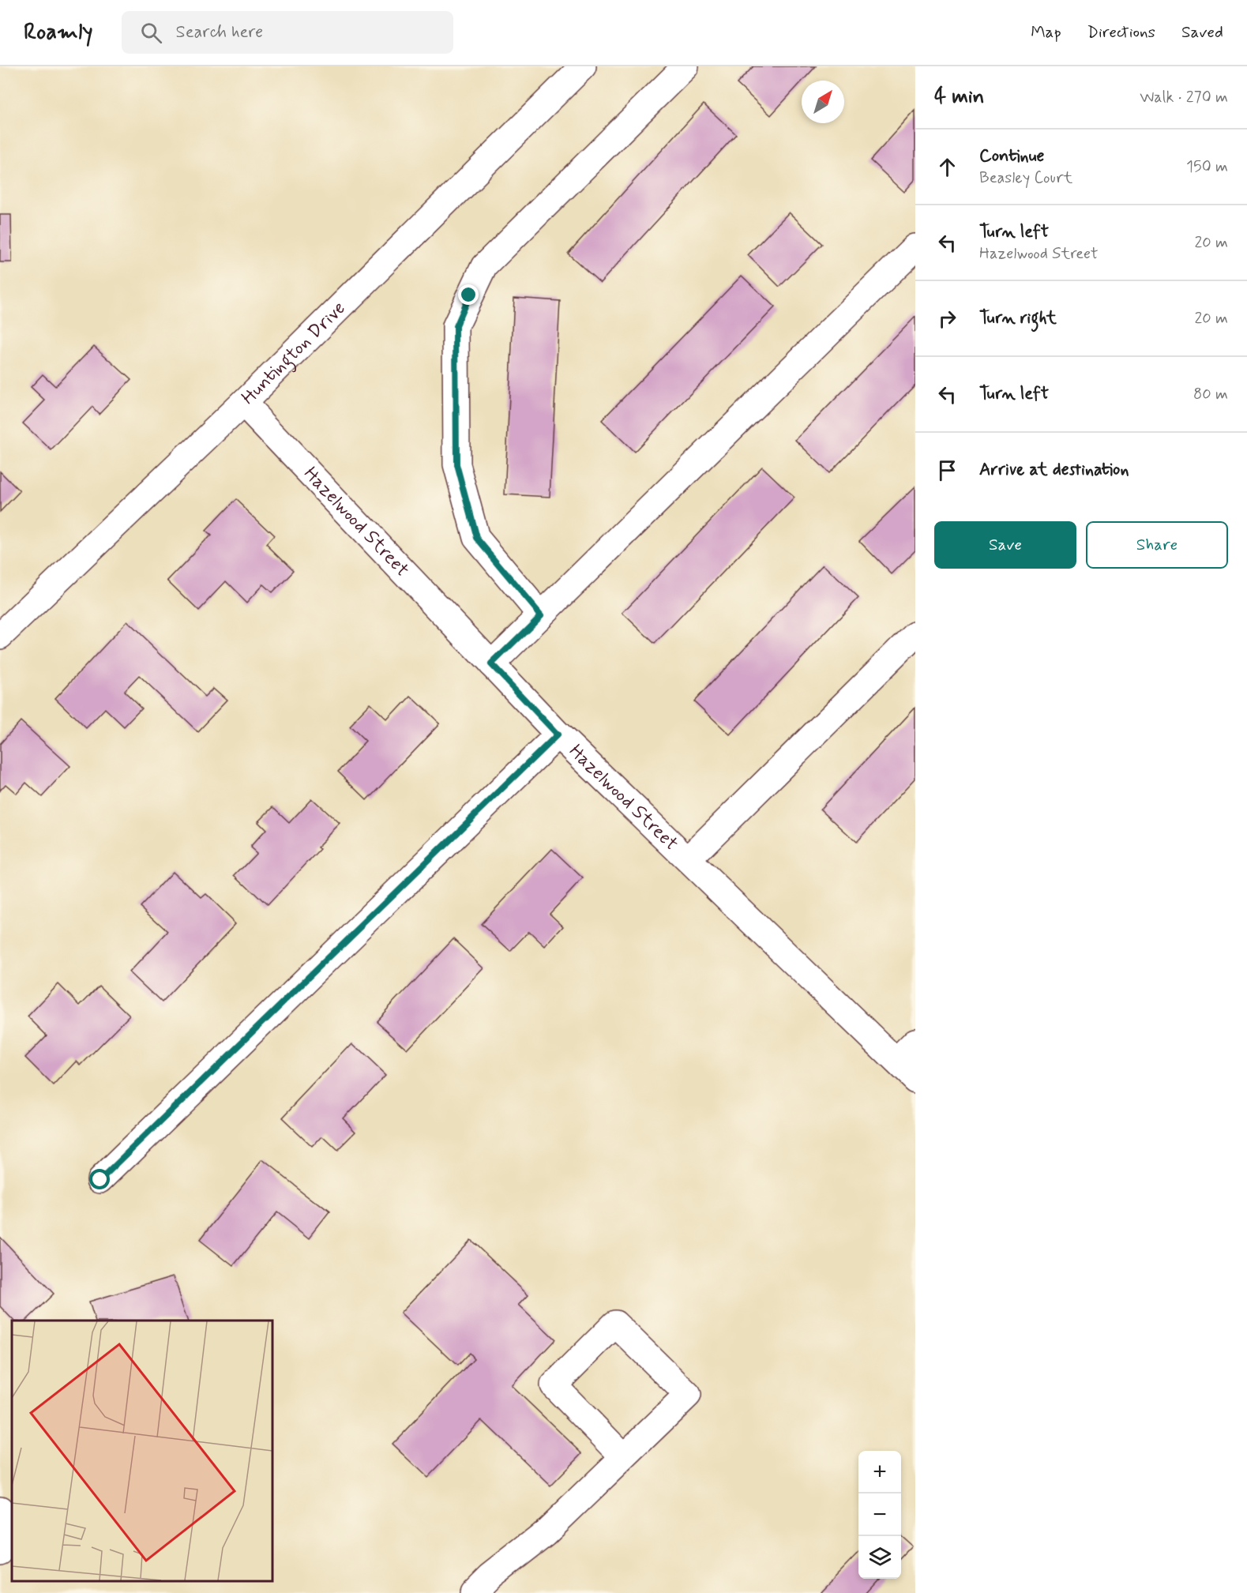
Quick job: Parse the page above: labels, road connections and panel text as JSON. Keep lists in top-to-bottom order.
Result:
{
  "streets": {
    "street": ["Huntington Drive", "Hazelwood Street"]
  },
  "crossings": [
    ["Huntington Drive", "Hazelwood Street"]
  ],
  "north": "top right",
  "page": {
    "header": "Roamly",
    "search": "Search here",
    "nav": ["Map", "Directions", "Saved"],
    "heading": ["4 min", "Walk · 270 m"],
    "list": [
      ["Continue", "Beasley Court", "150 m"],
      ["Turn left", "Hazelwood Street", "20 m"],
      ["Turn right", "20 m"],
      ["Turn left", "80 m"],
      "Arrive at destination"
    ],
    "buttons": ["Save", "Share"],
    "map_buttons": ["+", "−"]
  }
}
